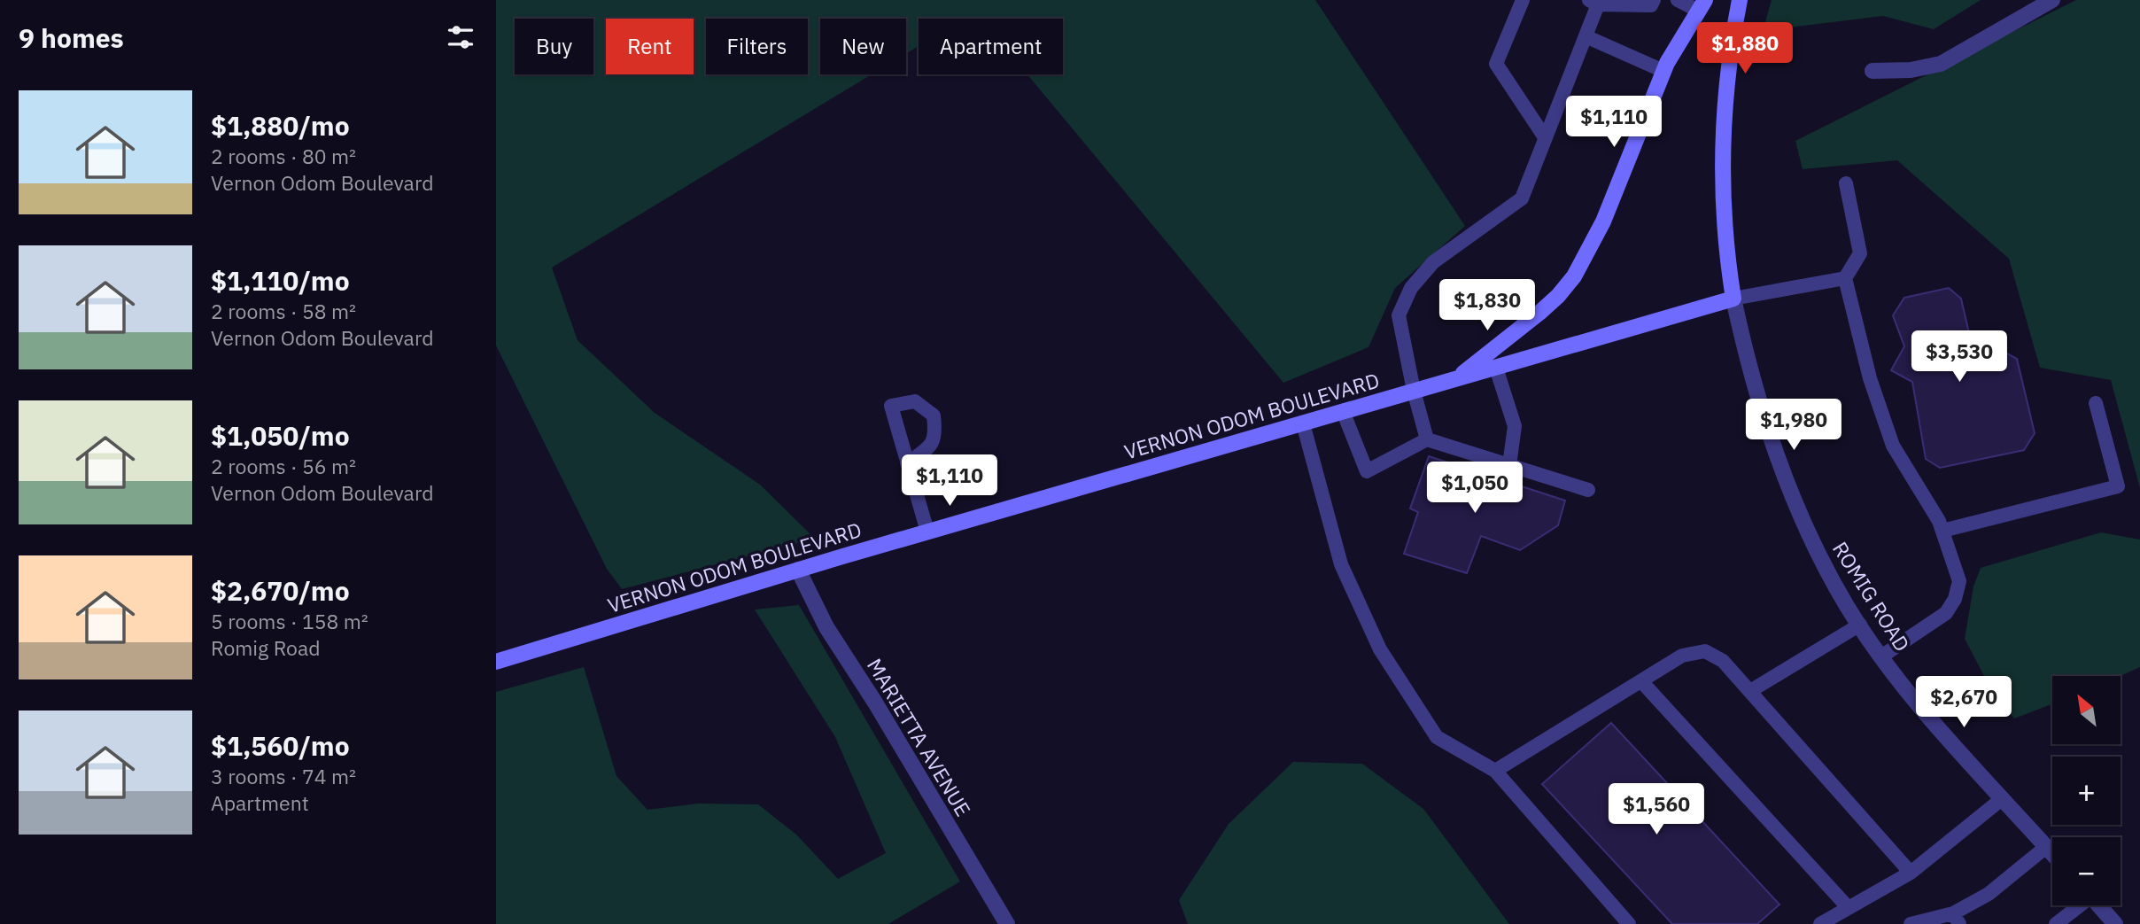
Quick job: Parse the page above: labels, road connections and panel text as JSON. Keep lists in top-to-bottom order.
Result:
{
  "streets": {
    "main road": ["VERNON ODOM BOULEVARD"],
    "street": ["ROMIG ROAD", "MARIETTA AVENUE"]
  },
  "crossings": [
    ["VERNON ODOM BOULEVARD", "ROMIG ROAD"],
    ["VERNON ODOM BOULEVARD", "MARIETTA AVENUE"]
  ],
  "north": "top left",
  "page": {
    "heading": "9 homes",
    "chip": [
      "Buy",
      "Rent",
      "Filters",
      "New",
      "Apartment"
    ],
    "price": [
      "$1,880",
      "$1,110",
      "$1,830",
      "$3,530",
      "$1,980",
      "$1,110",
      "$1,050",
      "$2,670",
      "$1,560"
    ],
    "list": [
      {
        "name": "$1,880/mo",
        "note": "2 rooms · 80 m² · Vernon Odom Boulevard"
      },
      {
        "name": "$1,110/mo",
        "note": "2 rooms · 58 m² · Vernon Odom Boulevard"
      },
      {
        "name": "$1,050/mo",
        "note": "2 rooms · 56 m² · Vernon Odom Boulevard"
      },
      {
        "name": "$2,670/mo",
        "note": "5 rooms · 158 m² · Romig Road"
      },
      {
        "name": "$1,560/mo",
        "note": "3 rooms · 74 m² · Apartment"
      }
    ],
    "map_buttons": ["+", "−"]
  }
}
